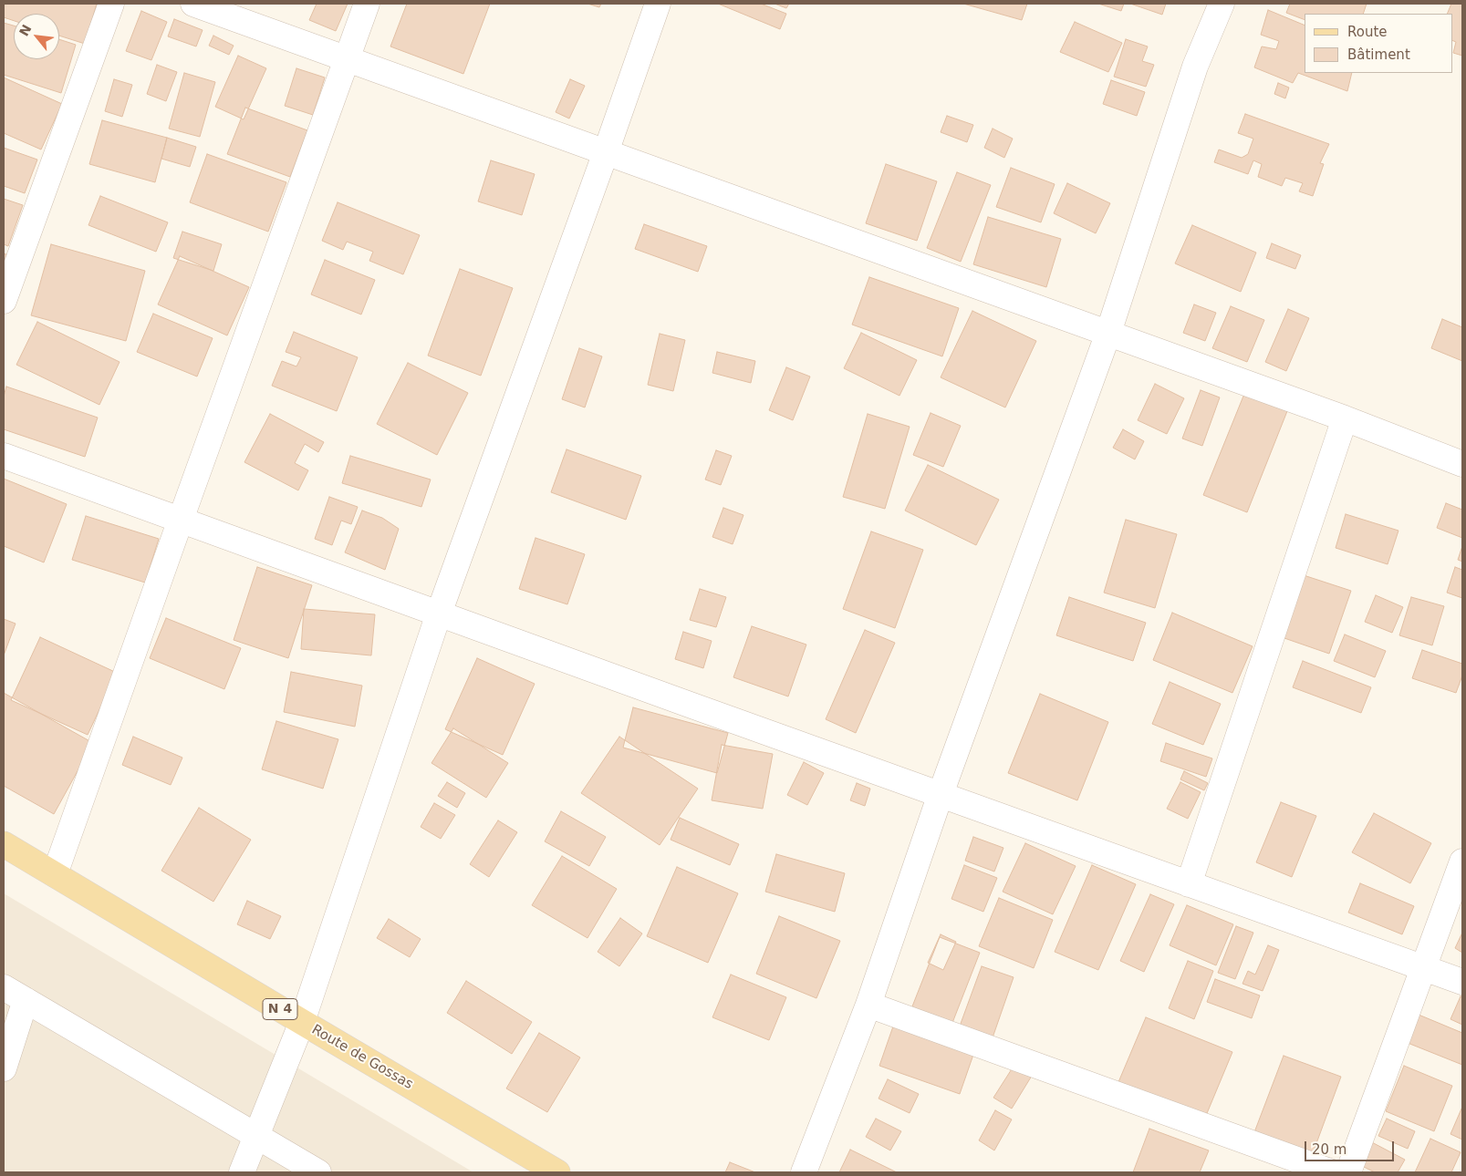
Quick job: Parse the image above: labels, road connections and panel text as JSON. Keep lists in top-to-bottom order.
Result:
{
  "streets": {
    "main road": ["N 4", "Route de Gossas"]
  },
  "legend": ["Route", "Bâtiment"],
  "scale_bar": "20 m",
  "north": "top left"
}
